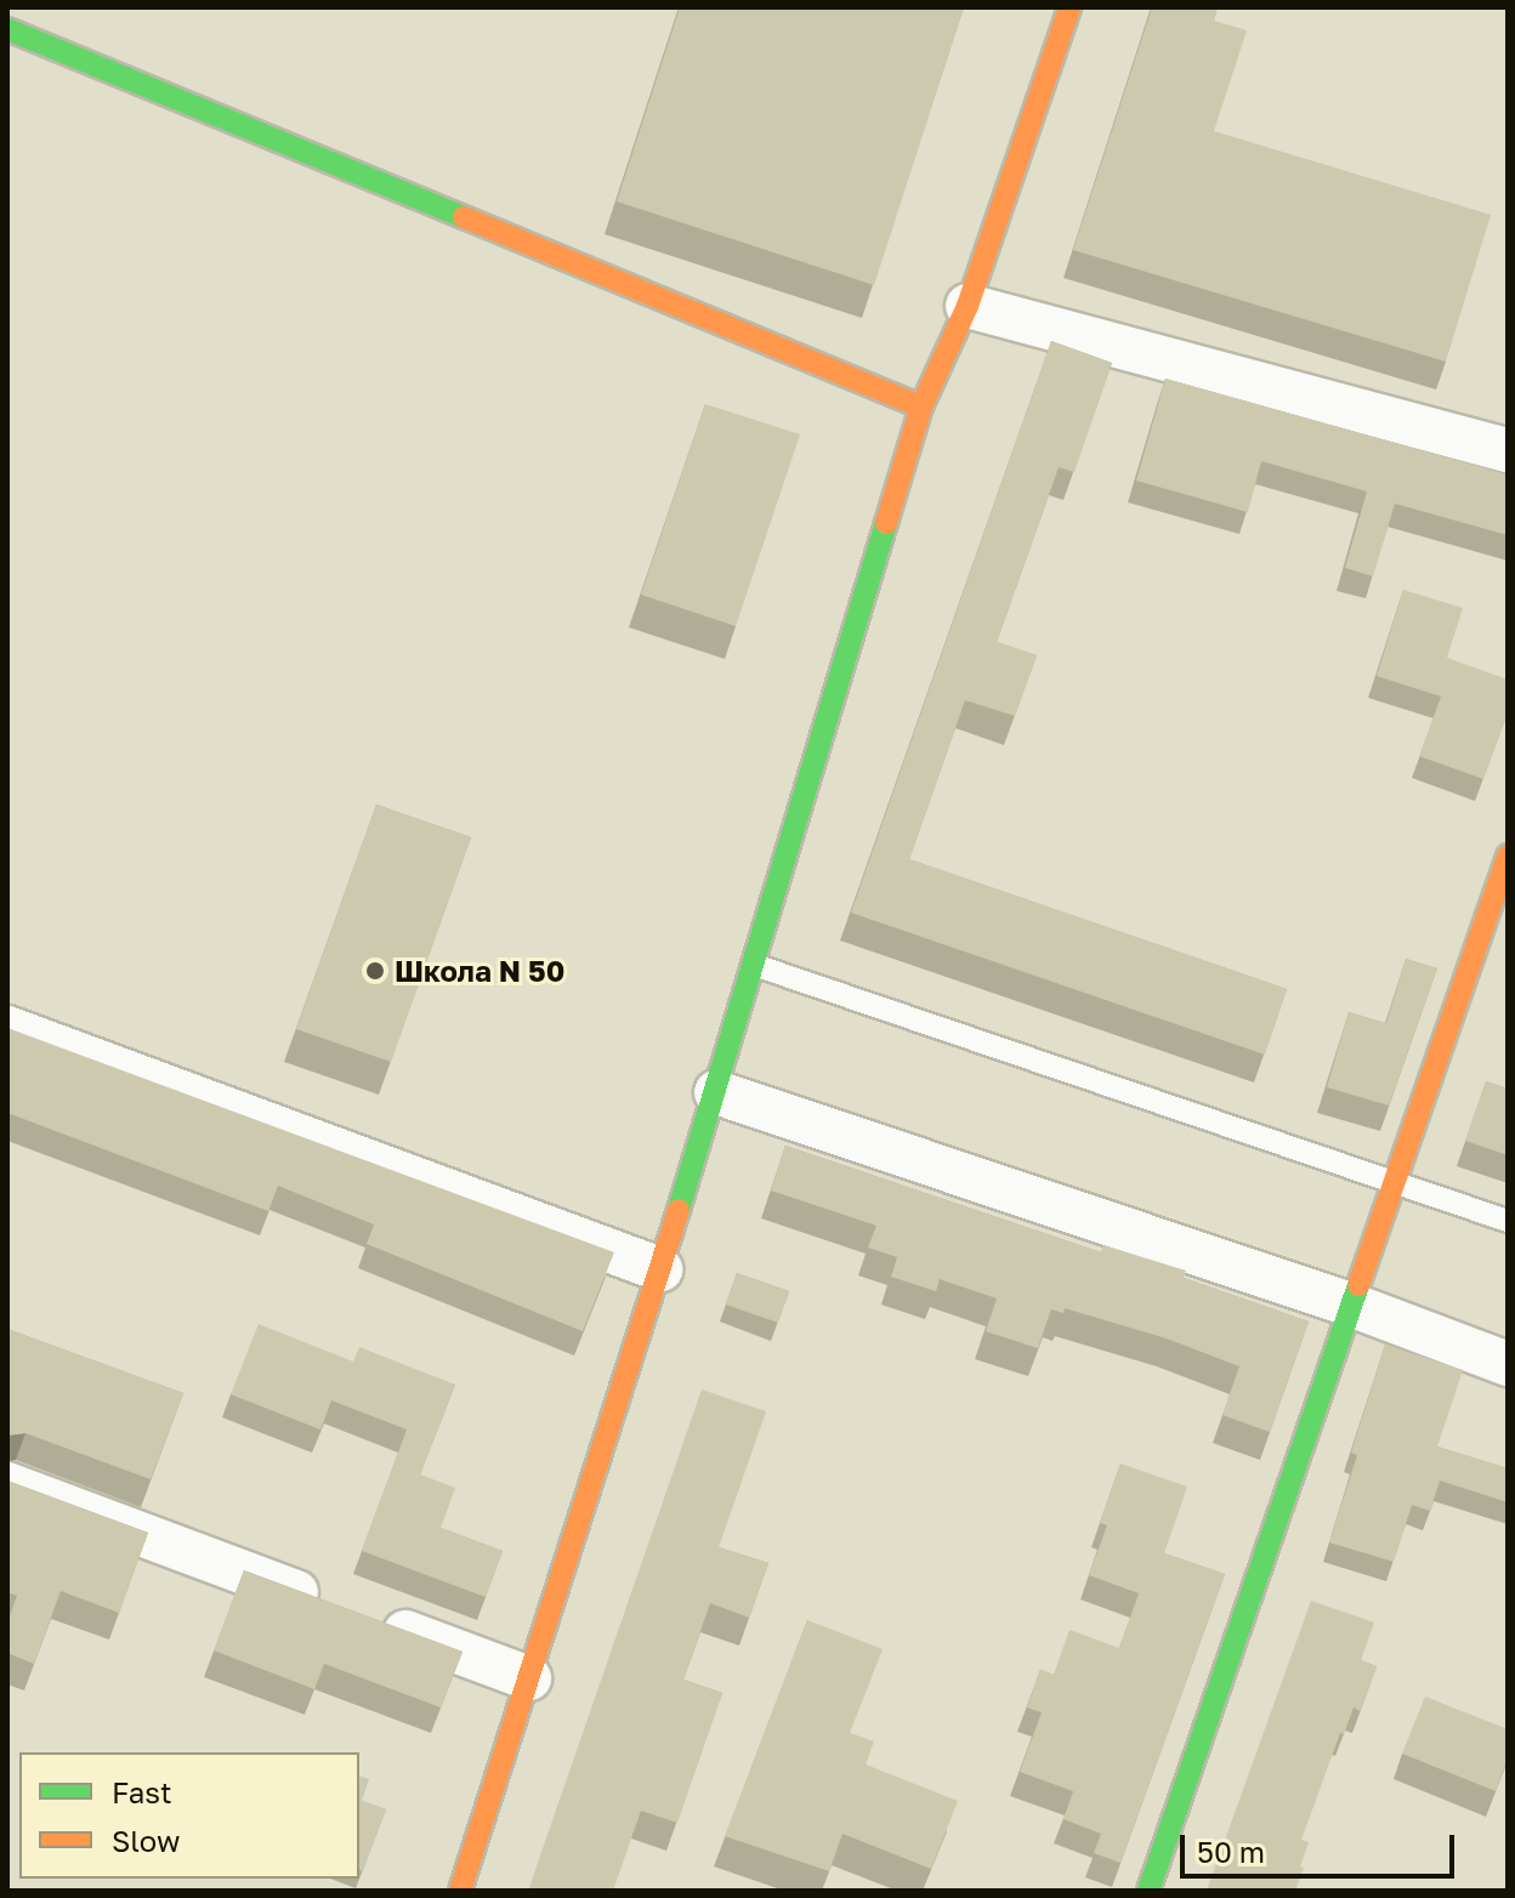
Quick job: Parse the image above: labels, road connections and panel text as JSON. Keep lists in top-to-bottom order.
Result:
{
  "places": ["Школа N 50"],
  "legend": ["Fast", "Slow"],
  "scale_bar": "50 m"
}
